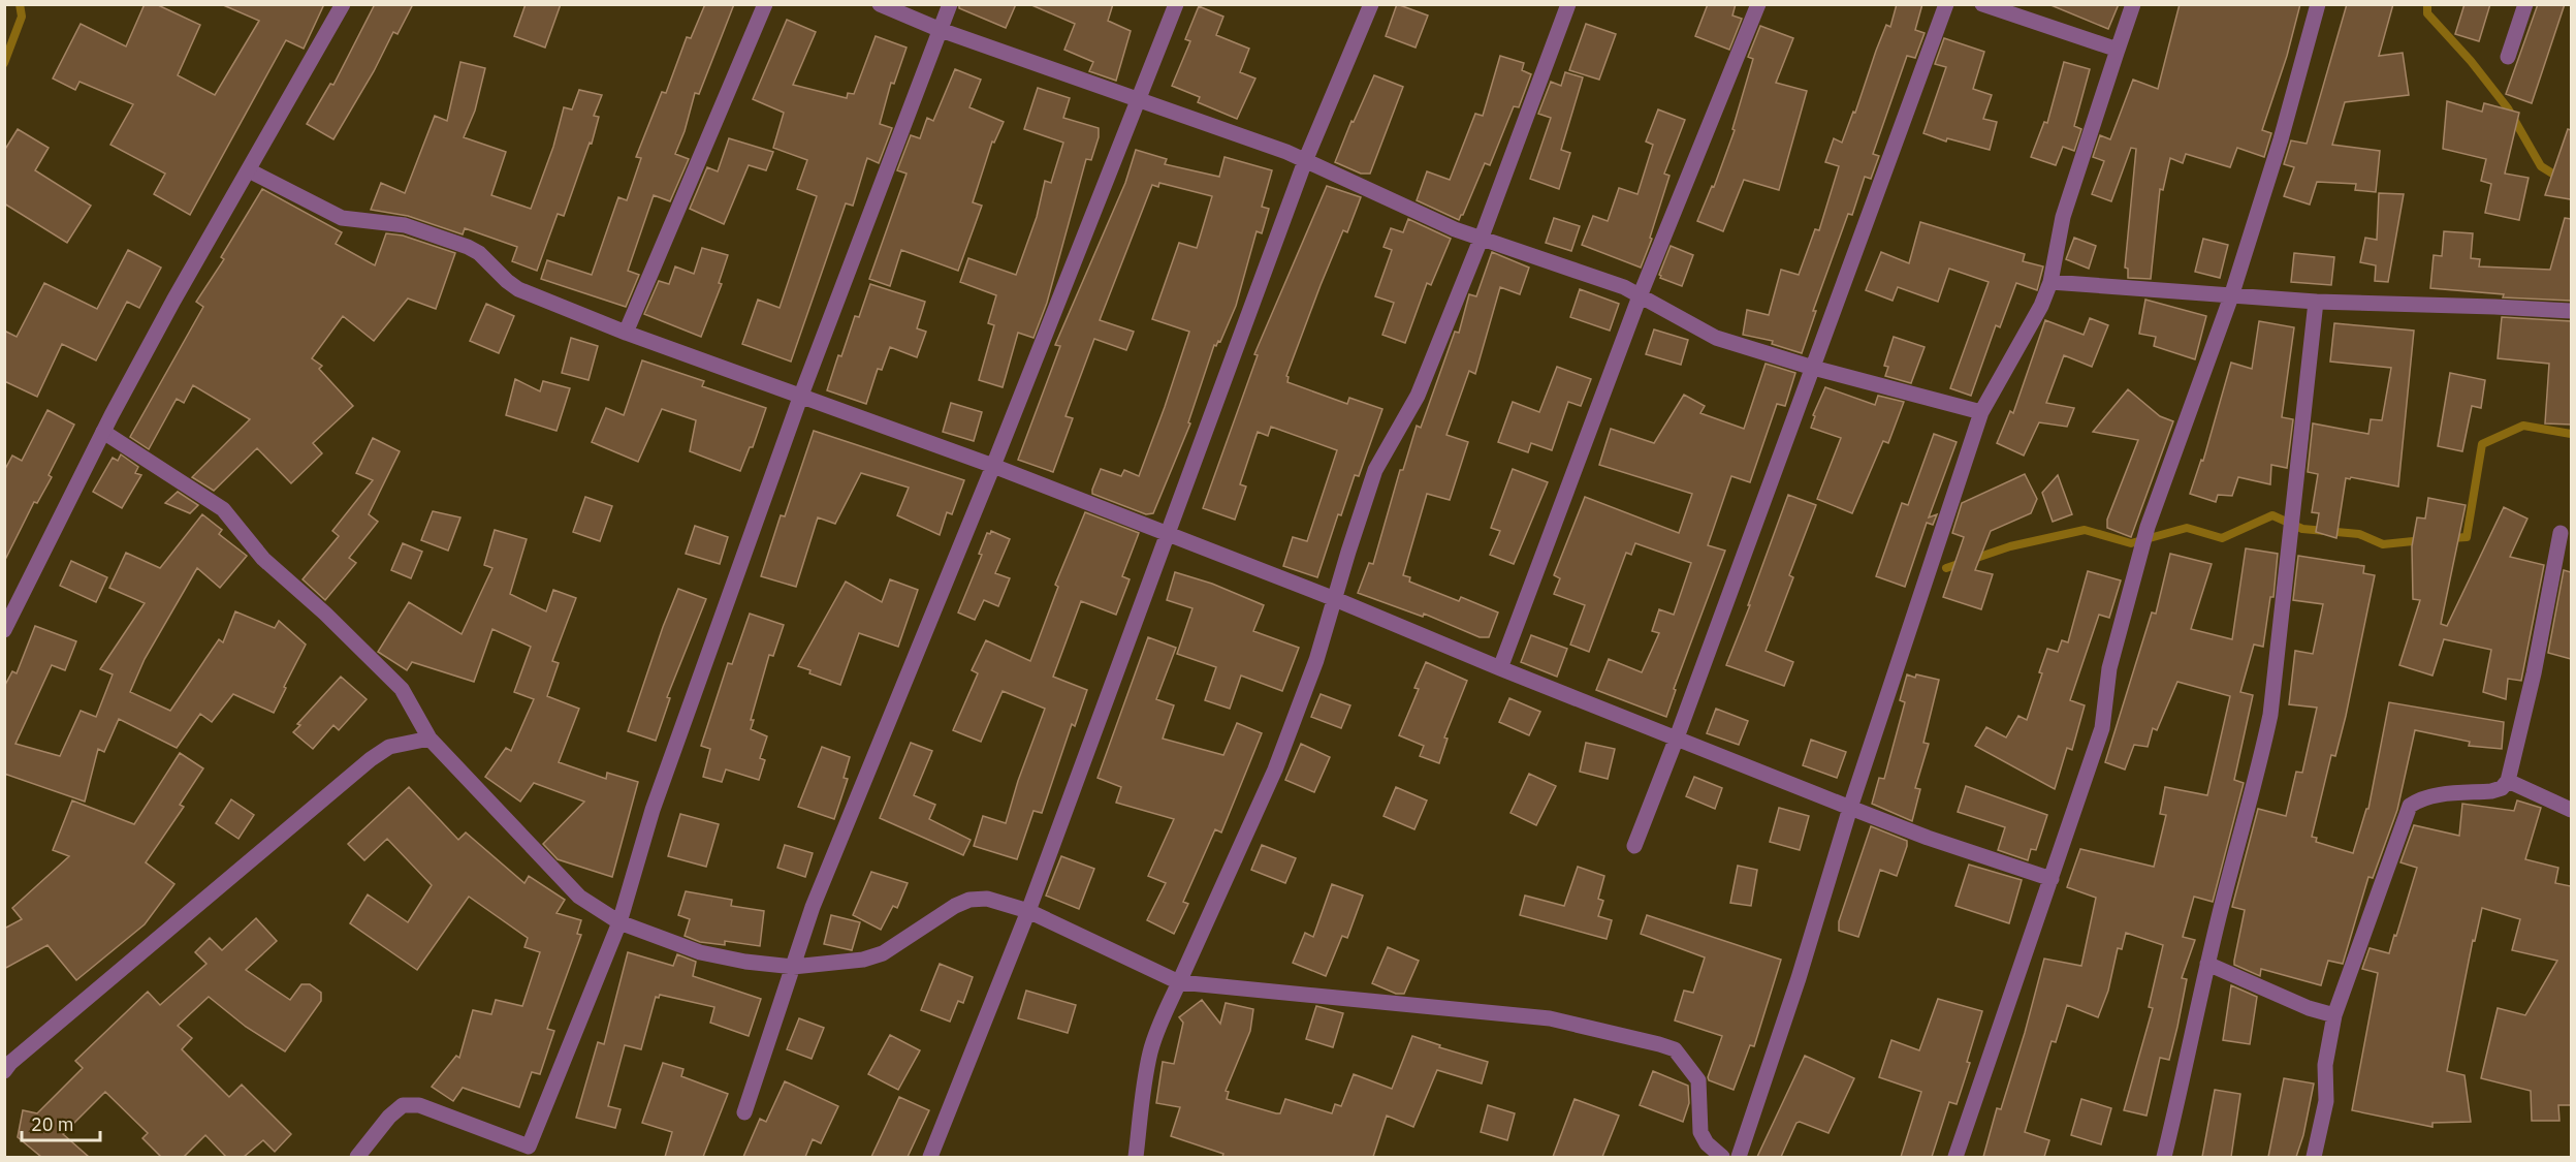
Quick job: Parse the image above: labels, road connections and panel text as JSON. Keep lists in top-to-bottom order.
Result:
{
  "scale_bar": "20 m"
}
